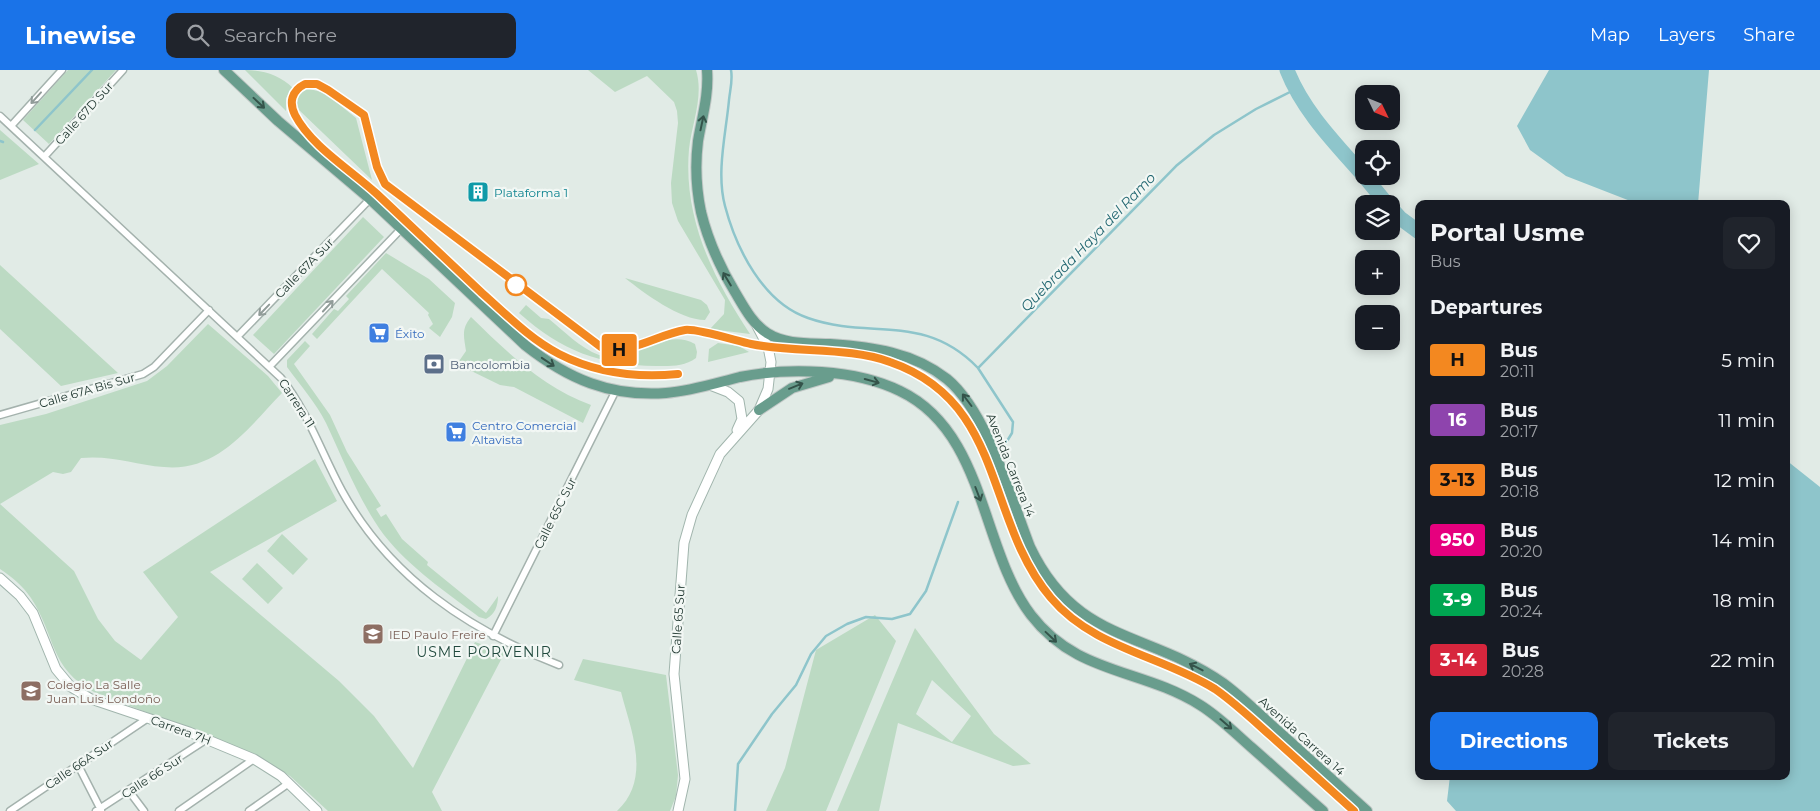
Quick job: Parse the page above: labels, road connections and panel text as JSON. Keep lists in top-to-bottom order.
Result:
{
  "streets": {
    "main road": ["Avenida Carrera 14"],
    "street": [
      "Calle 67D Sur",
      "Calle 67A Sur",
      "Calle 67A Bis Sur",
      "Carrera 11",
      "Calle 65C Sur",
      "Calle 65 Sur",
      "Carrera 7H",
      "Calle 66A Sur",
      "Calle 66 Sur"
    ]
  },
  "crossings": [
    ["Calle 67D Sur", "Carrera 11"],
    ["Calle 67A Sur", "Carrera 11"],
    ["Calle 67A Bis Sur", "Carrera 11"],
    ["Carrera 11", "Calle 65C Sur"],
    ["Avenida Carrera 14", "Calle 65 Sur"],
    ["Carrera 7H", "Calle 66A Sur"],
    ["Carrera 7H", "Calle 66 Sur"]
  ],
  "districts": ["USME PORVENIR"],
  "water": ["Quebrada Haya del Ramo"],
  "places": {
    "building": ["Plataforma 1"],
    "supermarket": ["Éxito", "Centro Comercial Altavista"],
    "bank": ["Bancolombia"],
    "school or university": ["IED Paulo Freire", "Colegio La Salle Juan Luis Londoño"]
  },
  "lines": ["bus line H"],
  "north": "bottom right",
  "page": {
    "header": "Linewise",
    "search": "Search here",
    "nav": ["Map", "Layers", "Share"],
    "on_map": "H",
    "map_buttons": ["+", "−"],
    "heading": [
      ["Portal Usme", "Bus"],
      "Departures"
    ],
    "list": [
      {
        "mark": "H",
        "name": "Bus",
        "note": "20:11",
        "value": "5 min"
      },
      {
        "mark": "16",
        "name": "Bus",
        "note": "20:17",
        "value": "11 min"
      },
      {
        "mark": "3-13",
        "name": "Bus",
        "note": "20:18",
        "value": "12 min"
      },
      {
        "mark": "950",
        "name": "Bus",
        "note": "20:20",
        "value": "14 min"
      },
      {
        "mark": "3-9",
        "name": "Bus",
        "note": "20:24",
        "value": "18 min"
      },
      {
        "mark": "3-14",
        "name": "Bus",
        "note": "20:28",
        "value": "22 min"
      }
    ],
    "buttons": ["Directions", "Tickets"]
  }
}
